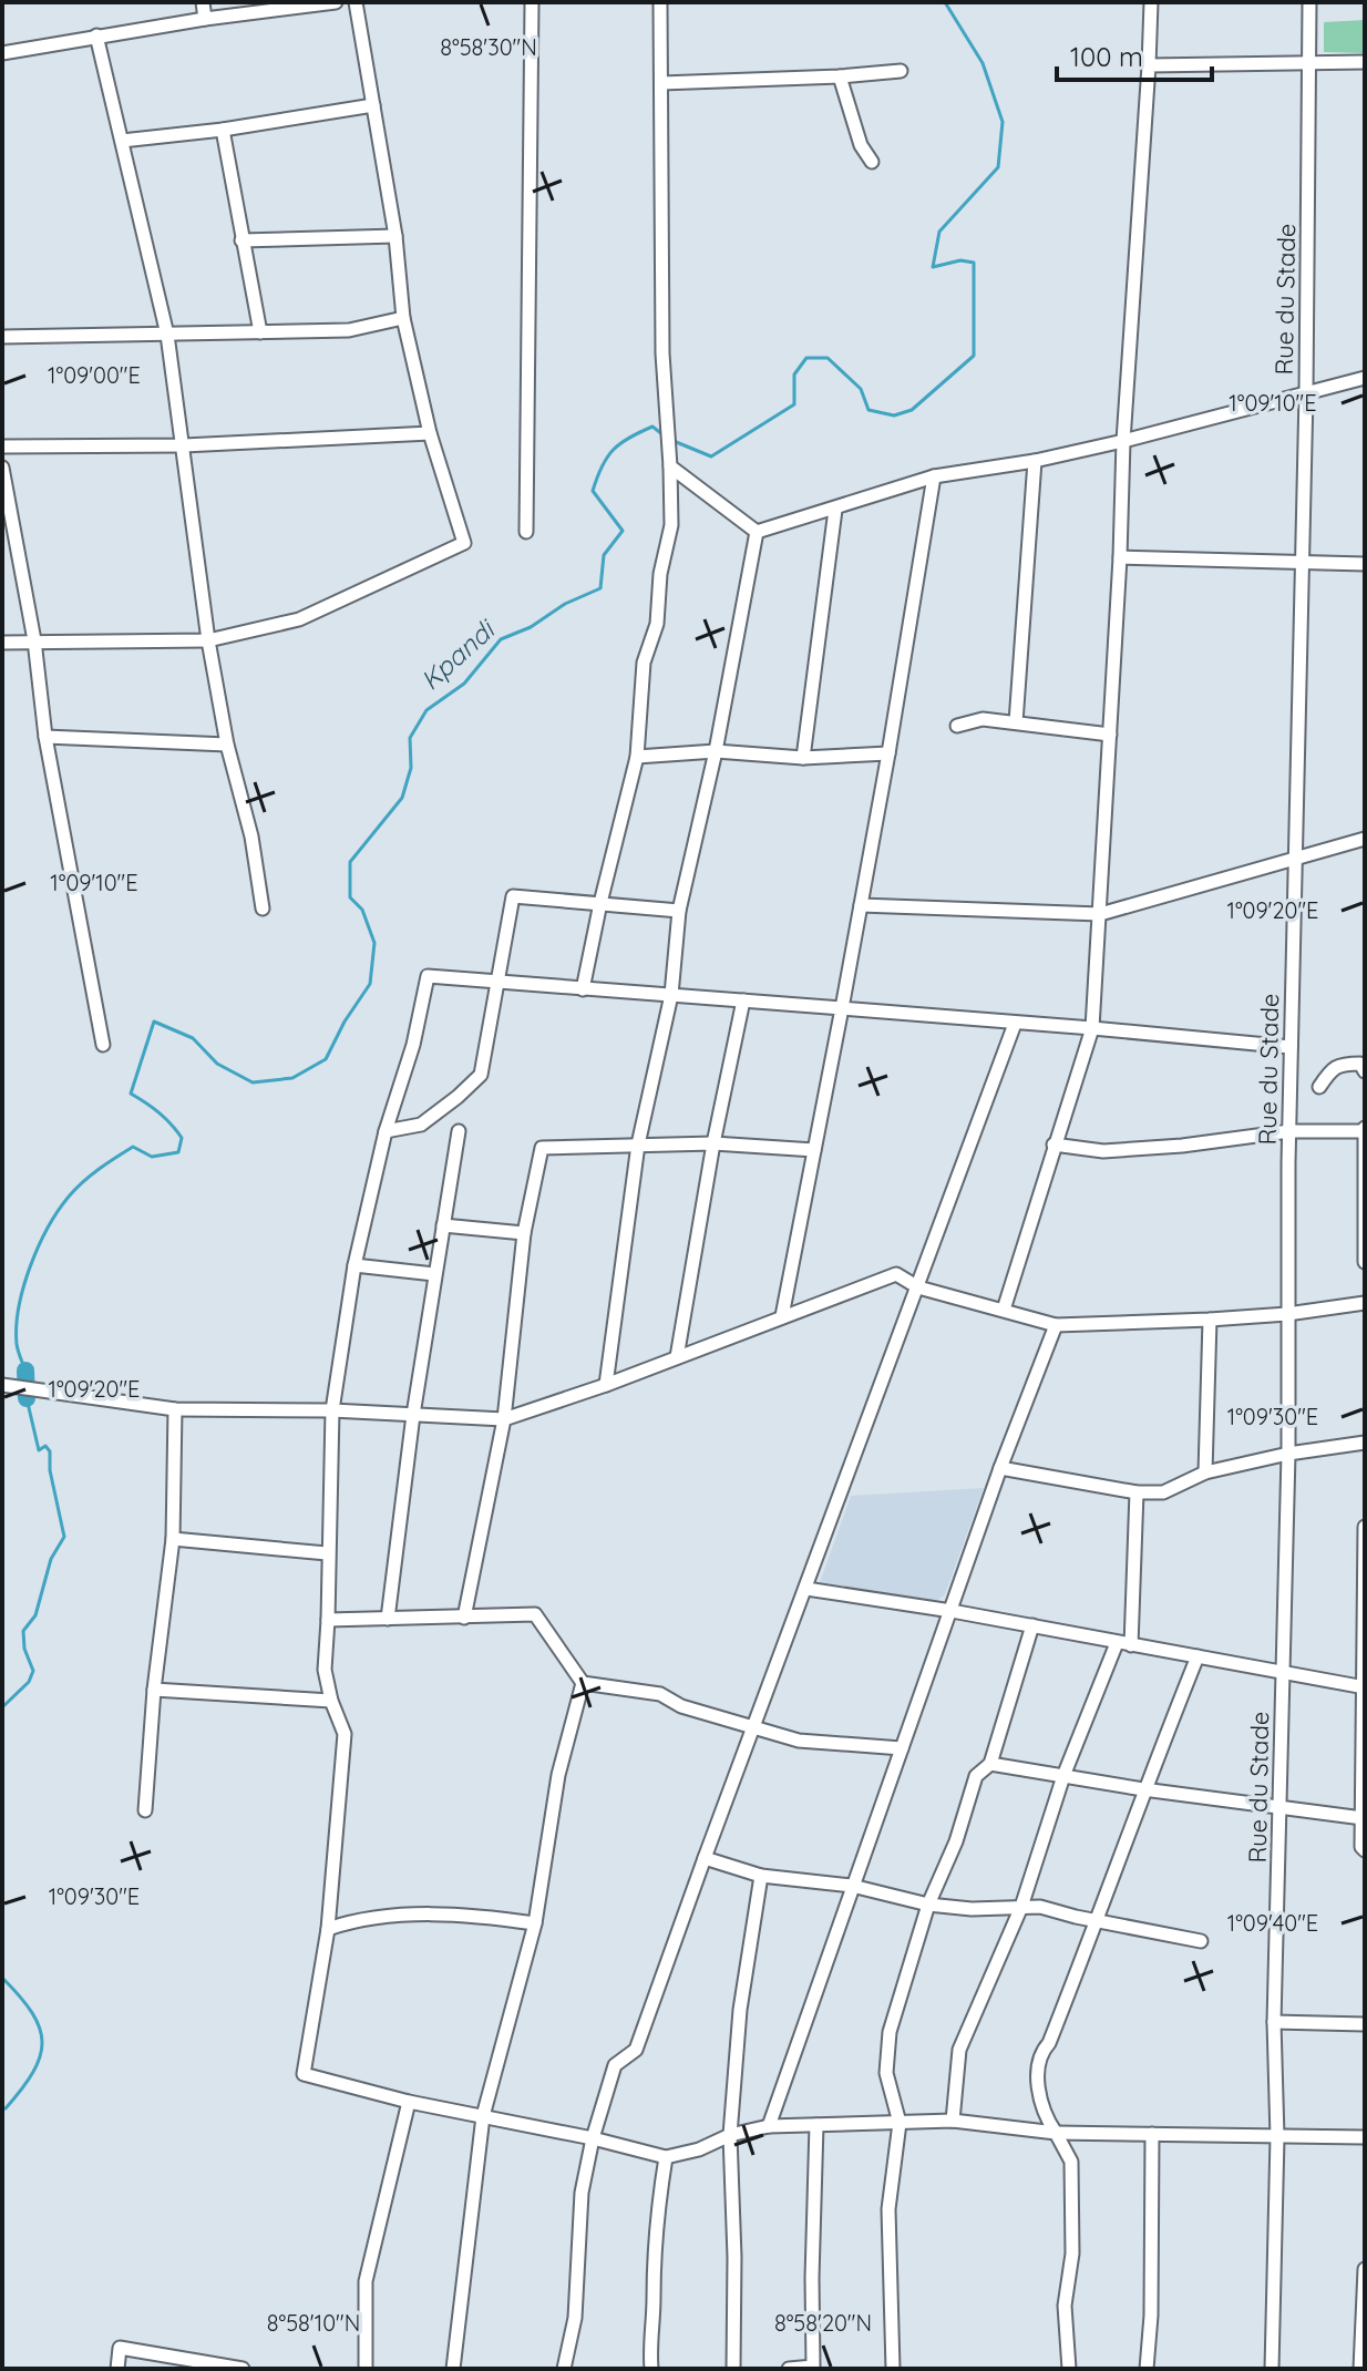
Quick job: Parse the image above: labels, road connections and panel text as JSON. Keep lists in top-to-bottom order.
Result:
{
  "streets": {
    "street": ["Rue du Stade"]
  },
  "water": ["Kpandi"],
  "scale_bar": "100 m",
  "coordinates": [
    "8°58'30\"N",
    "1°09'00\"E",
    "1°09'10\"E",
    "1°09'20\"E",
    "1°09'30\"E",
    "1°09'40\"E",
    "8°58'10\"N",
    "8°58'20\"N"
  ]
}
